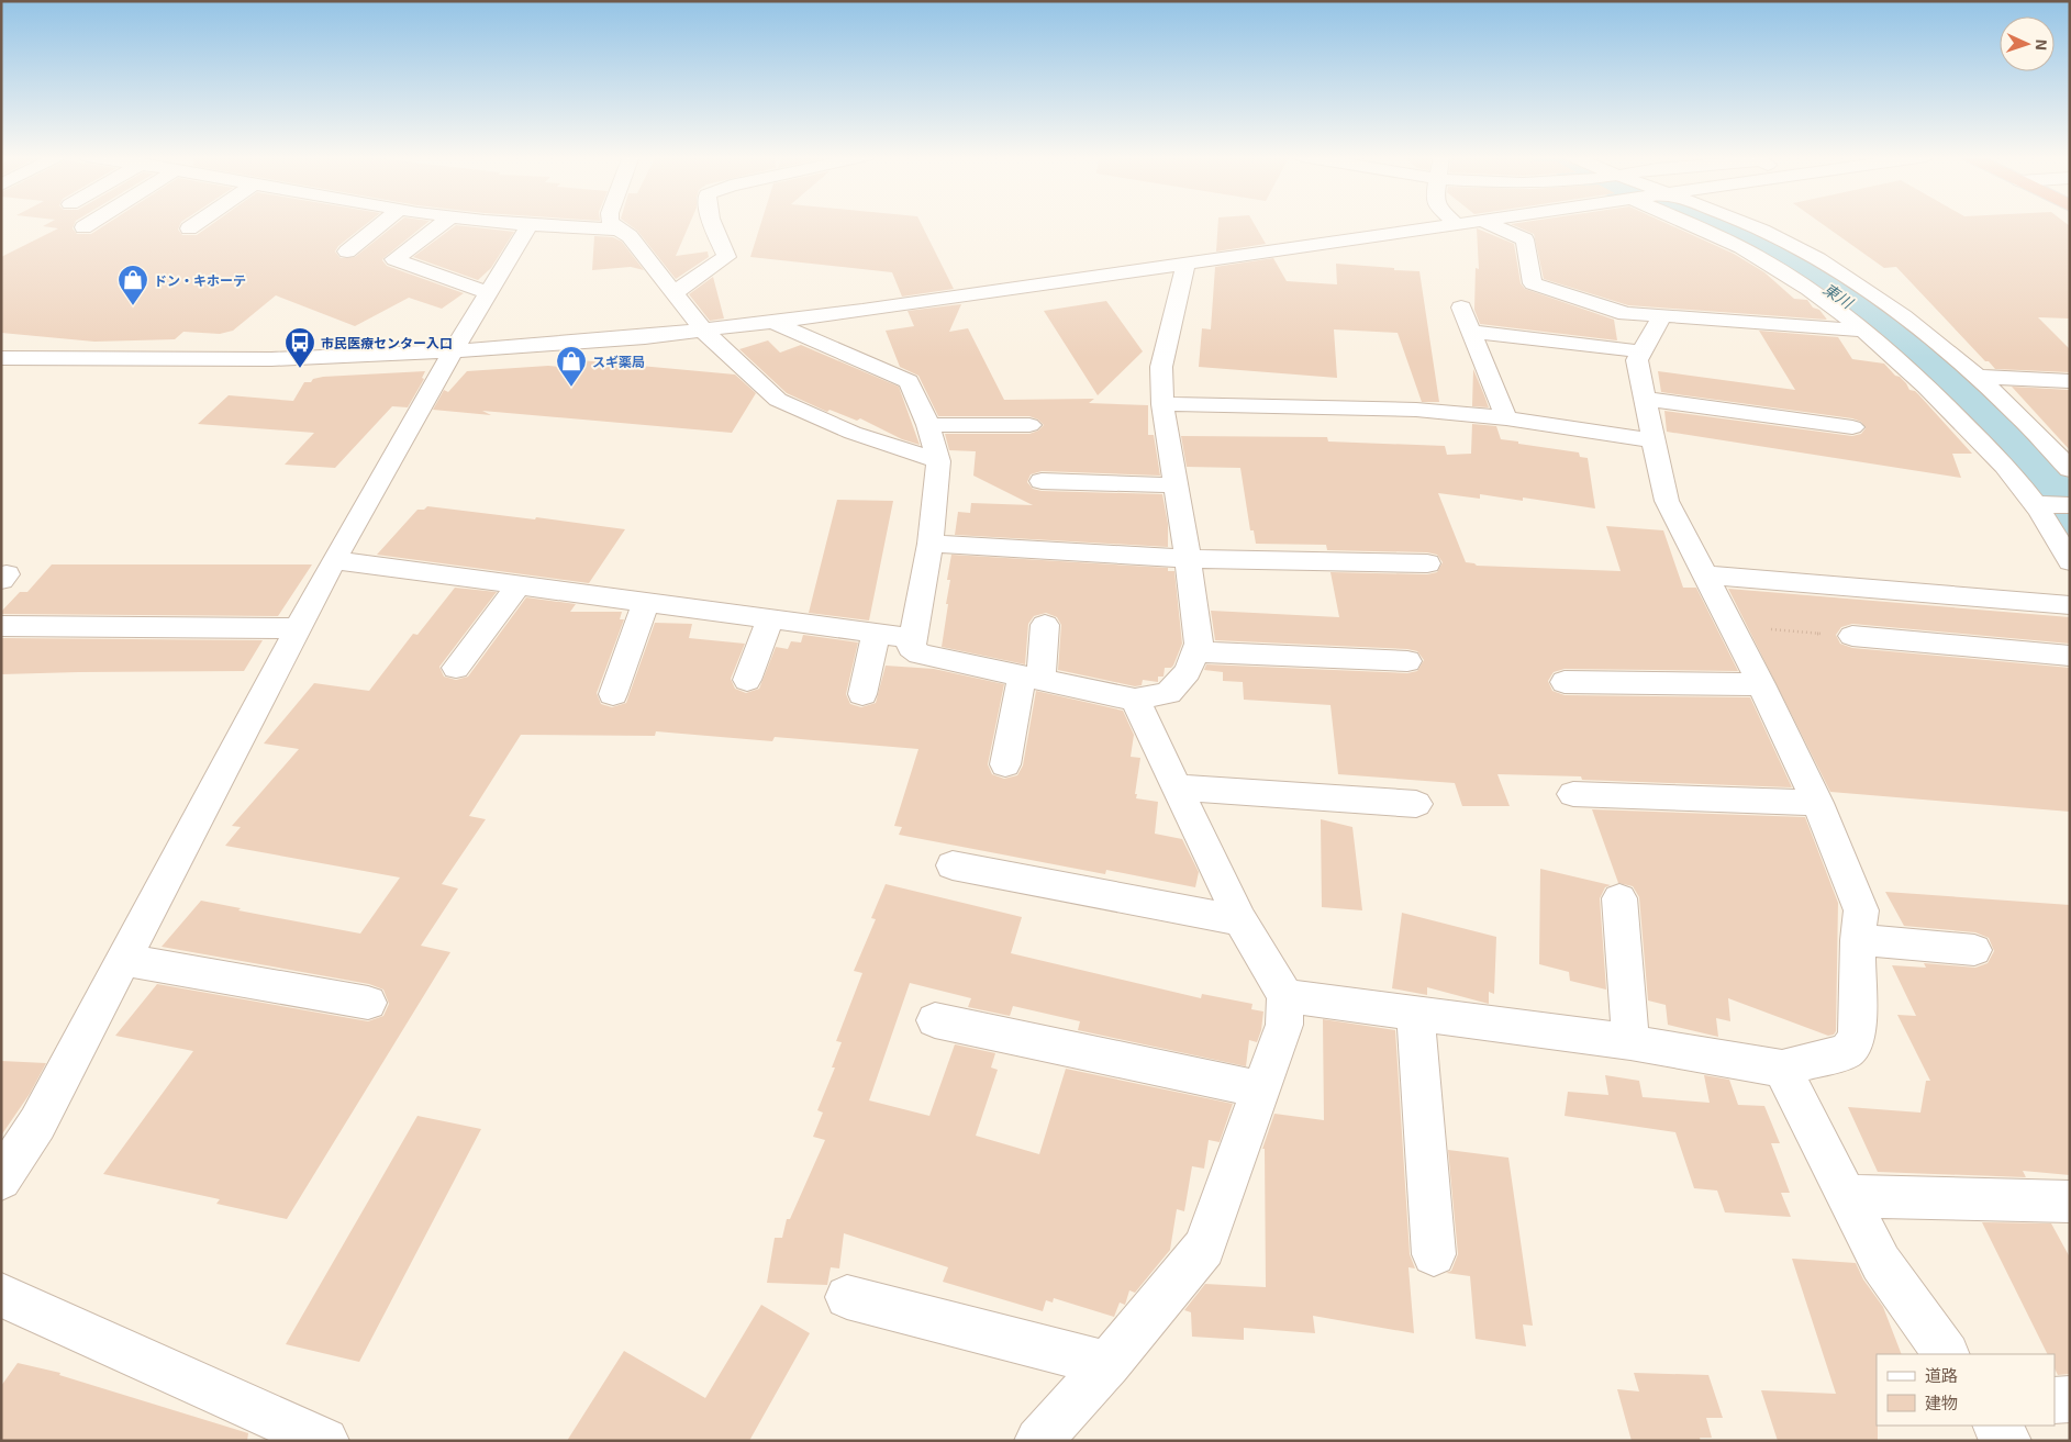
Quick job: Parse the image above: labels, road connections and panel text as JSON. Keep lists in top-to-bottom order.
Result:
{
  "water": ["東川"],
  "places": {
    "shop": ["ドン・キホーテ", "スギ薬局"],
    "bus stop": ["市民医療センター入口"]
  },
  "legend": ["道路", "建物"],
  "north": "right"
}
